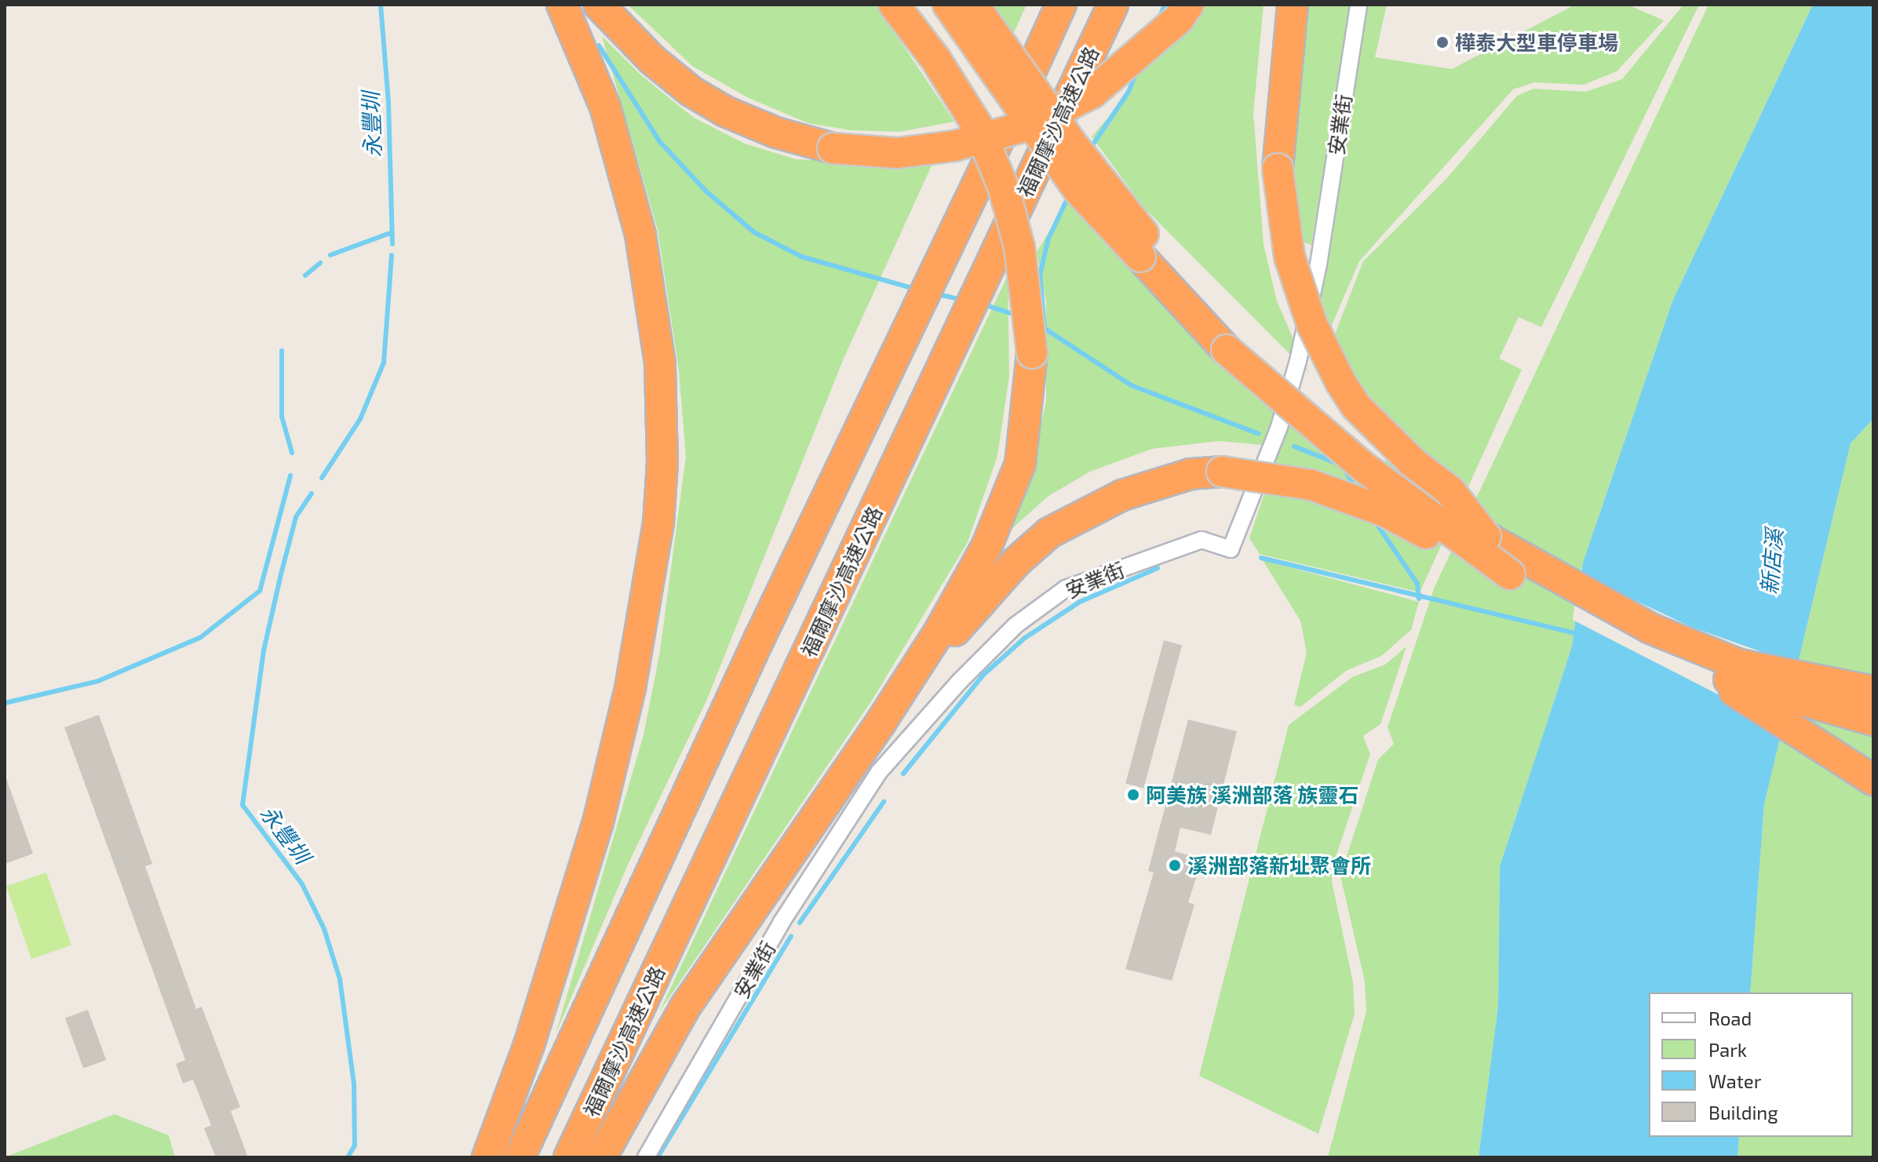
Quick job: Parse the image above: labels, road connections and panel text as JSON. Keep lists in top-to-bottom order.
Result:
{
  "streets": {
    "highway": ["福爾摩沙高速公路"],
    "street": ["安業街"]
  },
  "water": ["永豐圳", "新店溪"],
  "places": ["樺泰大型車停車場", "阿美族 溪洲部落 族靈石", "溪洲部落新址聚會所"],
  "legend": [
    "Road",
    "Park",
    "Water",
    "Building"
  ]
}
